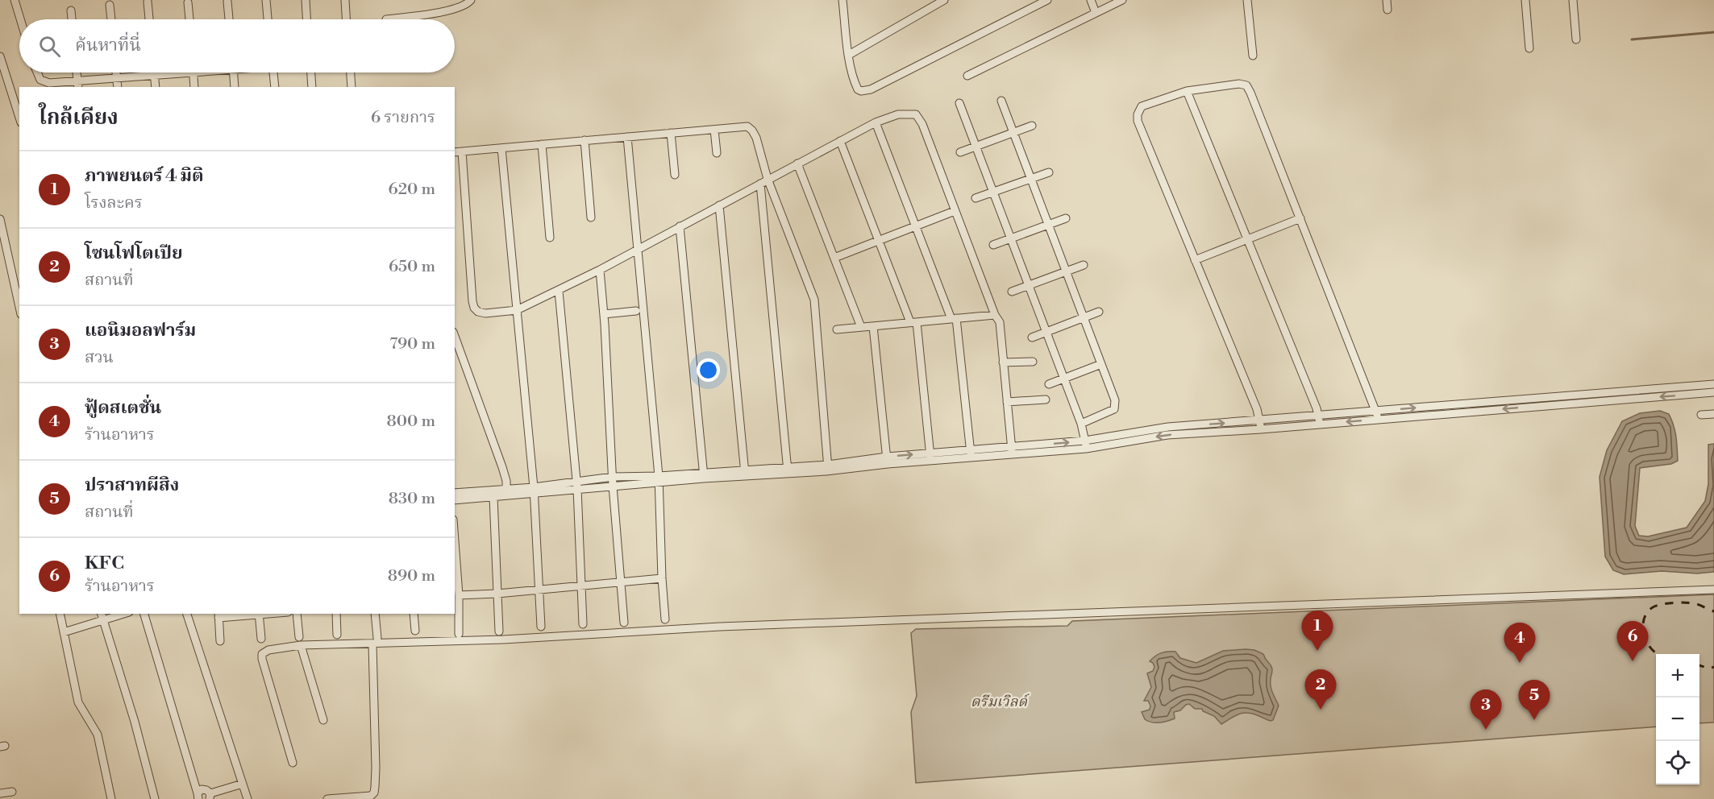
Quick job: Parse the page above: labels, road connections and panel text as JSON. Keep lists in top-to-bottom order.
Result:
{
  "parks": ["ดรีมเวิลด์"],
  "page": {
    "search": "ค้นหาที่นี่",
    "heading": ["ใกล้เคียง", "6 รายการ"],
    "list": [
      {
        "mark": "1",
        "name": "ภาพยนตร์ 4 มิติ",
        "note": "โรงละคร",
        "value": "620 m"
      },
      {
        "mark": "2",
        "name": "โซนโฟโตเปีย",
        "note": "สถานที่",
        "value": "650 m"
      },
      {
        "mark": "3",
        "name": "แอนิมอลฟาร์ม",
        "note": "สวน",
        "value": "790 m"
      },
      {
        "mark": "4",
        "name": "ฟู้ดสเตชั่น",
        "note": "ร้านอาหาร",
        "value": "800 m"
      },
      {
        "mark": "5",
        "name": "ปราสาทผีสิง",
        "note": "สถานที่",
        "value": "830 m"
      },
      {
        "mark": "6",
        "name": "KFC",
        "note": "ร้านอาหาร",
        "value": "890 m"
      }
    ],
    "pins": [
      "1",
      "6",
      "4",
      "2",
      "5",
      "3"
    ],
    "map_buttons": ["+", "−"]
  }
}
